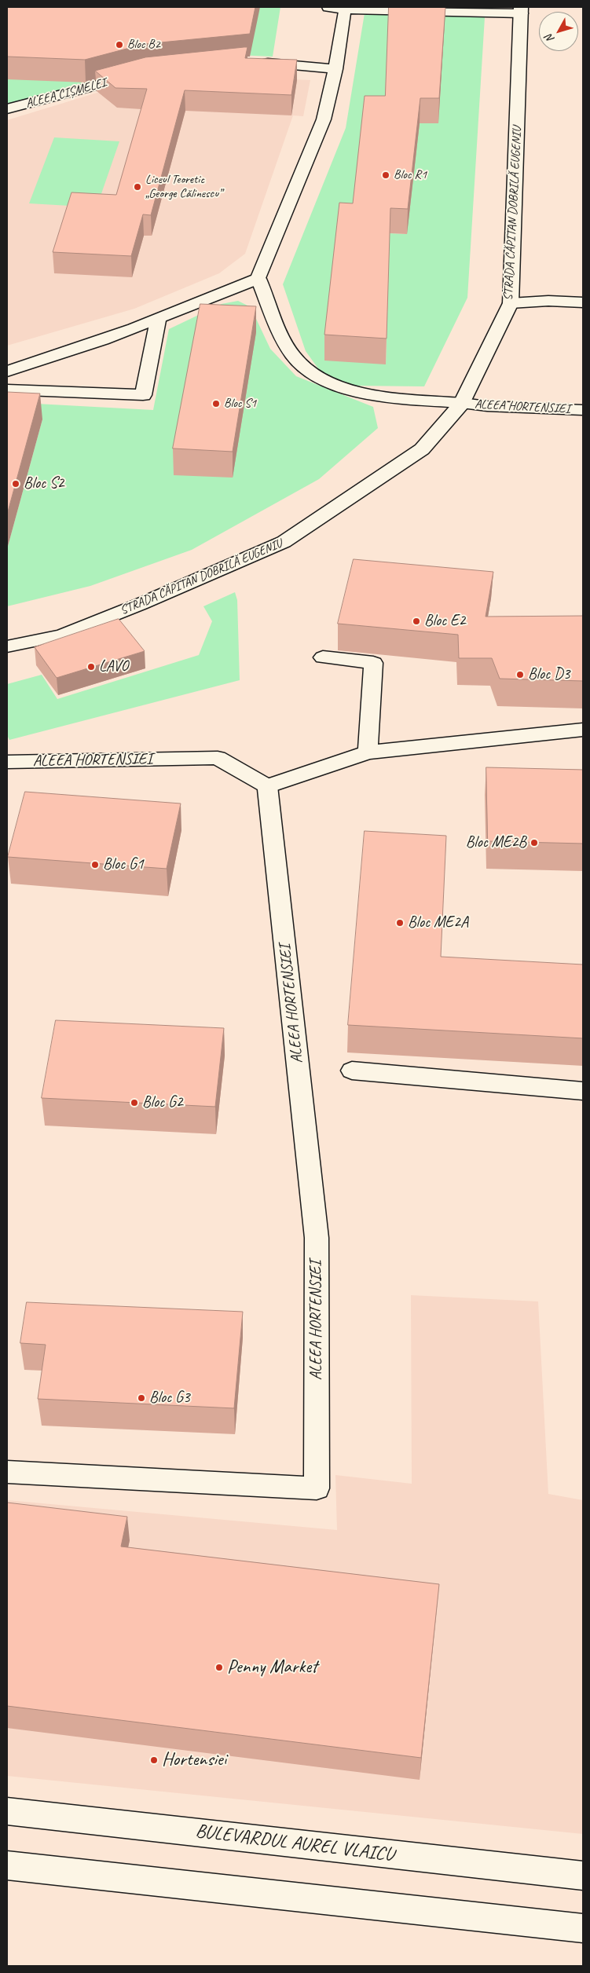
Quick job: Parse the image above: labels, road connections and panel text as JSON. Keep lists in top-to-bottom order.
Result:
{
  "streets": {
    "street": [
      "ALEEA CIȘMELEI",
      "STRADA CĂPITAN DOBRILĂ EUGENIU",
      "ALEEA HORTENSIEI",
      "BULEVARDUL AUREL VLAICU"
    ]
  },
  "crossings": [
    ["STRADA CĂPITAN DOBRILĂ EUGENIU", "ALEEA HORTENSIEI"]
  ],
  "places": [
    "Bloc B2",
    "Bloc R1",
    "Liceul Teoretic „George Călinescu”",
    "Bloc S1",
    "Bloc S2",
    "Bloc E2",
    "LAVO",
    "Bloc D3",
    "Bloc ME2B",
    "Bloc G1",
    "Bloc ME2A",
    "Bloc G2",
    "Bloc G3",
    "Penny Market",
    "Hortensiei"
  ],
  "north": "bottom left"
}
